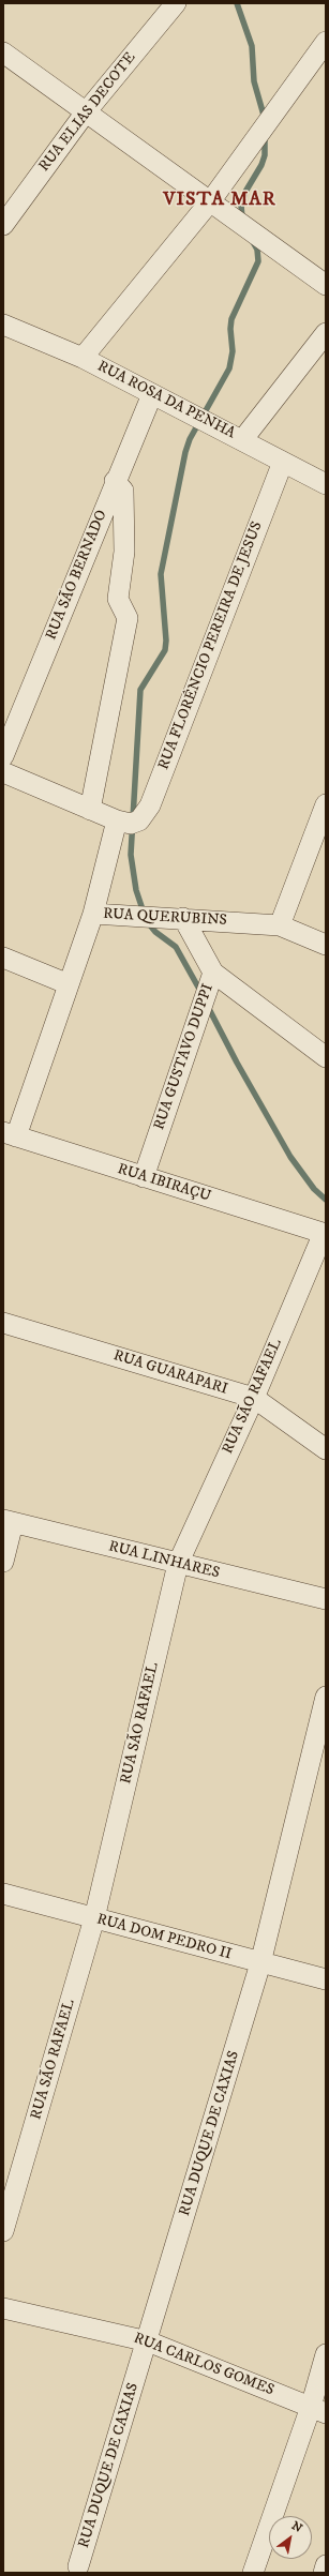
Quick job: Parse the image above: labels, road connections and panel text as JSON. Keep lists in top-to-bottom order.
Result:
{
  "streets": {
    "street": [
      "RUA ELIAS DECOTE",
      "RUA ROSA DA PENHA",
      "RUA SÃO BERNADO",
      "RUA FLORÊNCIO PEREIRA DE JESUS",
      "RUA QUERUBINS",
      "RUA GUSTAVO DUPPI",
      "RUA IBIRAÇU",
      "RUA GUARAPARI",
      "RUA SÃO RAFAEL",
      "RUA LINHARES",
      "RUA DOM PEDRO II",
      "RUA DUQUE DE CAXIAS",
      "RUA CARLOS GOMES"
    ]
  },
  "crossings": [
    ["RUA ROSA DA PENHA", "RUA SÃO BERNADO"],
    ["RUA ROSA DA PENHA", "RUA FLORÊNCIO PEREIRA DE JESUS"],
    ["RUA QUERUBINS", "RUA GUSTAVO DUPPI"],
    ["RUA QUERUBINS", "RUA IBIRAÇU"],
    ["RUA GUSTAVO DUPPI", "RUA IBIRAÇU"],
    ["RUA IBIRAÇU", "RUA SÃO RAFAEL"],
    ["RUA GUARAPARI", "RUA SÃO RAFAEL"],
    ["RUA SÃO RAFAEL", "RUA LINHARES"],
    ["RUA SÃO RAFAEL", "RUA DOM PEDRO II"],
    ["RUA DOM PEDRO II", "RUA DUQUE DE CAXIAS"],
    ["RUA DUQUE DE CAXIAS", "RUA CARLOS GOMES"]
  ],
  "districts": ["VISTA MAR"],
  "north": "top right"
}
